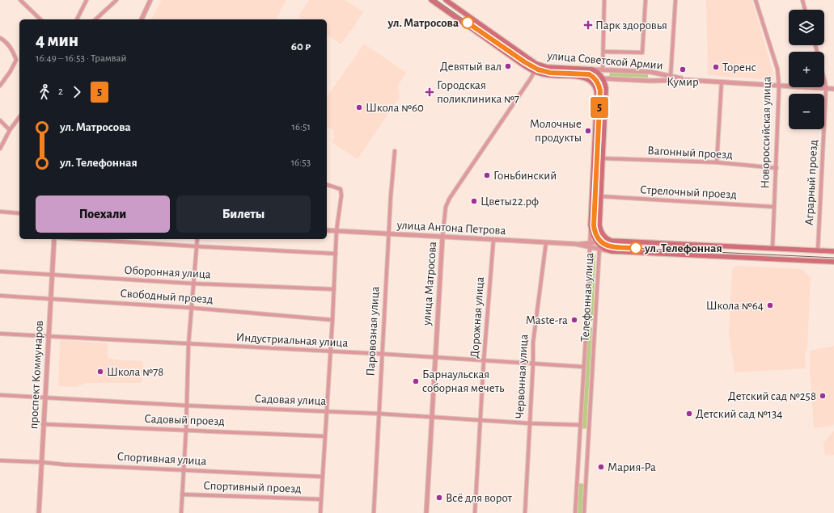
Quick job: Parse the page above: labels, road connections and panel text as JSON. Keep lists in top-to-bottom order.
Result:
{
  "streets": {
    "main road": ["улица Советской Армии", "улица Антона Петрова", "Телефонная улица"],
    "street": [
      "Новороссийская улица",
      "Вагонный проезд",
      "Аграрный проезд",
      "Стрелочный проезд",
      "Оборонная улица",
      "улица Матросова",
      "Свободный проезд",
      "Дорожная улица",
      "Паровозная улица",
      "Индустриальная улица",
      "проспект Коммунаров",
      "Червонная улица",
      "Садовая улица",
      "Садовый проезд",
      "Спортивная улица",
      "Спортивный проезд"
    ]
  },
  "crossings": [
    ["улица Советской Армии", "Новороссийская улица"],
    ["улица Советской Армии", "Аграрный проезд"],
    ["улица Советской Армии", "улица Матросова"],
    ["улица Советской Армии", "Телефонная улица"],
    ["Новороссийская улица", "Вагонный проезд"],
    ["Новороссийская улица", "Стрелочный проезд"],
    ["Новороссийская улица", "улица Антона Петрова"],
    ["Вагонный проезд", "Телефонная улица"],
    ["Аграрный проезд", "улица Антона Петрова"],
    ["Стрелочный проезд", "Телефонная улица"],
    ["улица Антона Петрова", "улица Матросова"],
    ["улица Антона Петрова", "Телефонная улица"],
    ["улица Антона Петрова", "Дорожная улица"],
    ["улица Антона Петрова", "Паровозная улица"],
    ["улица Антона Петрова", "Червонная улица"],
    ["Оборонная улица", "проспект Коммунаров"],
    ["улица Матросова", "Индустриальная улица"],
    ["улица Матросова", "Садовая улица"],
    ["Свободный проезд", "проспект Коммунаров"],
    ["Телефонная улица", "Индустриальная улица"],
    ["Телефонная улица", "Садовая улица"],
    ["Дорожная улица", "Индустриальная улица"],
    ["Дорожная улица", "Садовая улица"],
    ["Паровозная улица", "Индустриальная улица"],
    ["Паровозная улица", "Садовая улица"],
    ["Индустриальная улица", "проспект Коммунаров"],
    ["Индустриальная улица", "Червонная улица"],
    ["проспект Коммунаров", "Садовая улица"],
    ["проспект Коммунаров", "Садовый проезд"],
    ["проспект Коммунаров", "Спортивная улица"],
    ["Червонная улица", "Садовая улица"]
  ],
  "places": {
    "other": [
      "ул. Матросова",
      "Девятый вал",
      "Торенс",
      "Кумир",
      "Школа №60",
      "Молочные продукты",
      "Гоньбинский",
      "Цветы22.рф",
      "ул. Телефонная",
      "Школа №64",
      "Maste-ra",
      "Школа №78",
      "Барнаульская соборная мечеть",
      "Детский сад №258",
      "Детский сад №134",
      "Мария-Ра",
      "Всё для ворот"
    ],
    "health": ["Парк здоровья", "Городская поликлиника №7"]
  },
  "lines": ["tram line 5"],
  "page": {
    "on_map": "5",
    "map_buttons": ["+", "−"],
    "heading": ["4 мин", "16:49 – 16:53 · Трамвай", "60 ₽"],
    "legs": ["2", "5"],
    "list": [
      {
        "name": "ул. Матросова",
        "value": "16:51"
      },
      {
        "name": "ул. Телефонная",
        "value": "16:53"
      }
    ],
    "buttons": ["Поехали", "Билеты"]
  }
}
